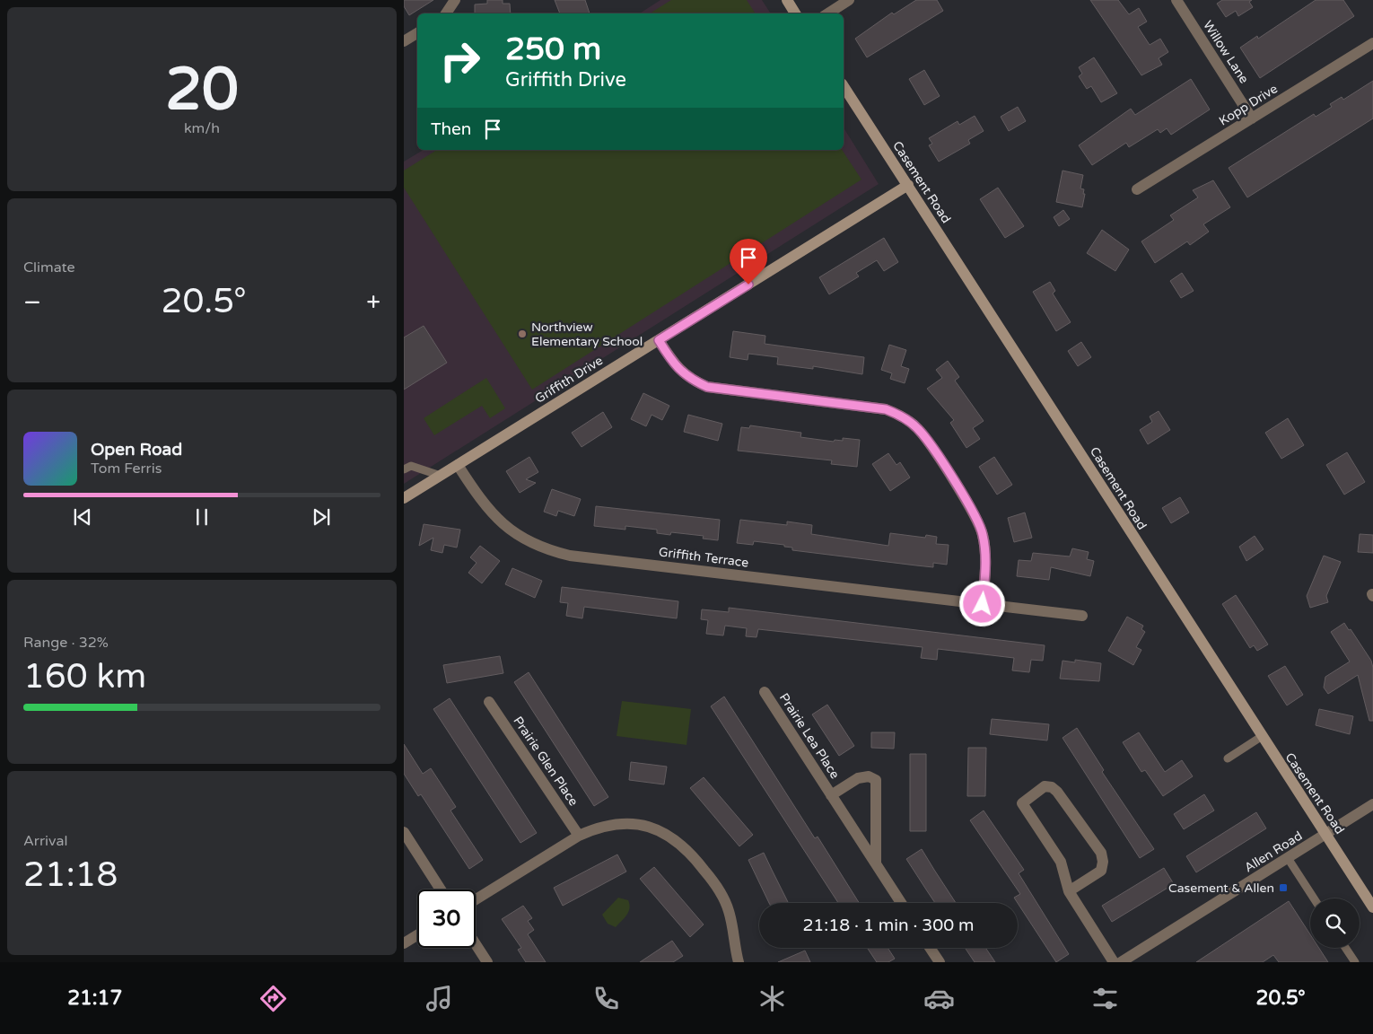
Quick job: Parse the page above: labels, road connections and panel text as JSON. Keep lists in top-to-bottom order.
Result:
{
  "streets": {
    "street": [
      "Willow Lane",
      "Kopp Drive",
      "Casement Road",
      "Griffith Drive",
      "Griffith Terrace",
      "Prairie Lea Place",
      "Prairie Glen Place",
      "Allen Road"
    ]
  },
  "crossings": [
    ["Willow Lane", "Kopp Drive"],
    ["Casement Road", "Griffith Drive"],
    ["Casement Road", "Allen Road"],
    ["Griffith Drive", "Griffith Terrace"]
  ],
  "places": {
    "other": ["Northview Elementary School"],
    "transit": ["Casement & Allen"]
  },
  "page": {
    "tile": [
      ["20", "km/h"],
      "Climate",
      ["Range · 32%", "160 km"],
      ["Arrival", "21:18"]
    ],
    "turn": ["250 m", "Griffith Drive"],
    "then": "Then",
    "heat": ["−", "20.5°", "+"],
    "song": ["Open Road", "Tom Ferris"],
    "limit": "30",
    "trip": "21:18 · 1 min · 300 m",
    "tabs": ["21:17", "20.5°"]
  }
}
